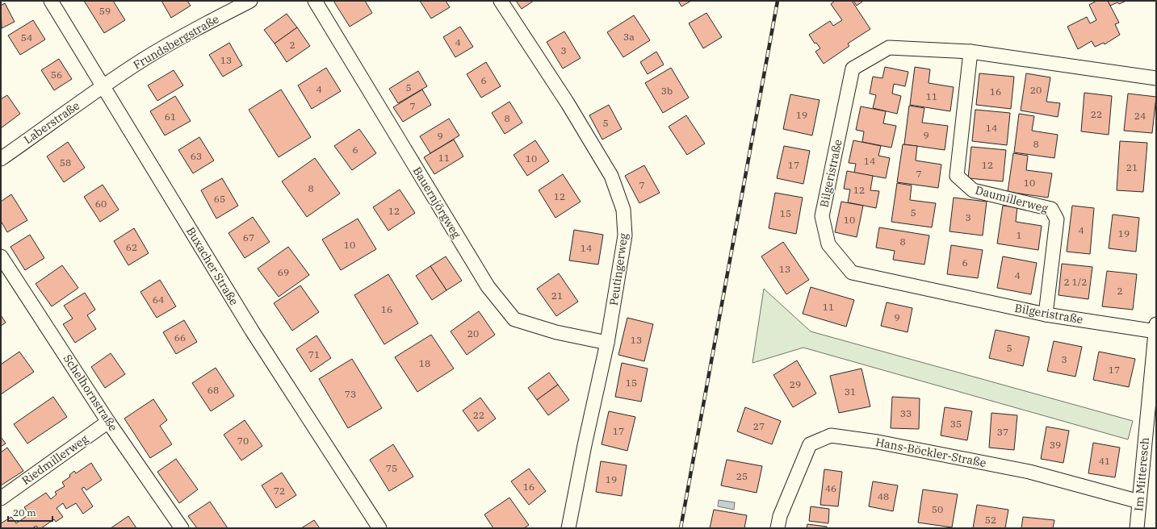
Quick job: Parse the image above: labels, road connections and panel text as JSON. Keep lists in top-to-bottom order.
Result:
{
  "streets": {
    "street": [
      "Frundsbergstraße",
      "Laberstraße",
      "Bilgeristraße",
      "Daumillerweg",
      "Bauernjörgweg",
      "Buxacher Straße",
      "Peutingerweg",
      "Schelhornstraße",
      "Hans-Böckler-Straße",
      "Riedmillerweg",
      "Im Mitteresch"
    ]
  },
  "crossings": [
    ["Frundsbergstraße", "Laberstraße"],
    ["Frundsbergstraße", "Buxacher Straße"],
    ["Laberstraße", "Buxacher Straße"],
    ["Bilgeristraße", "Daumillerweg"],
    ["Bilgeristraße", "Im Mitteresch"],
    ["Bauernjörgweg", "Peutingerweg"],
    ["Schelhornstraße", "Riedmillerweg"],
    ["Hans-Böckler-Straße", "Im Mitteresch"]
  ],
  "house_numbers": [
    "59",
    "3a",
    "54",
    "4",
    "2",
    "3",
    "13",
    "56",
    "6",
    "5",
    "4",
    "20",
    "3b",
    "16",
    "11",
    "7",
    "22",
    "19",
    "24",
    "61",
    "8",
    "5",
    "14",
    "9",
    "9",
    "8",
    "6",
    "63",
    "11",
    "10",
    "14",
    "58",
    "17",
    "12",
    "21",
    "7",
    "10",
    "7",
    "8",
    "12",
    "12",
    "65",
    "60",
    "12",
    "5",
    "15",
    "3",
    "10",
    "4",
    "19",
    "1",
    "67",
    "8",
    "10",
    "62",
    "14",
    "6",
    "13",
    "69",
    "4",
    "2 1/2",
    "2",
    "21",
    "64",
    "11",
    "16",
    "9",
    "20",
    "66",
    "13",
    "5",
    "71",
    "3",
    "18",
    "17",
    "15",
    "29",
    "68",
    "31",
    "73",
    "33",
    "22",
    "35",
    "27",
    "17",
    "37",
    "70",
    "39",
    "41",
    "75",
    "25",
    "19",
    "16",
    "46",
    "72",
    "48",
    "50",
    "52"
  ],
  "scale_bar": "20 m"
}
